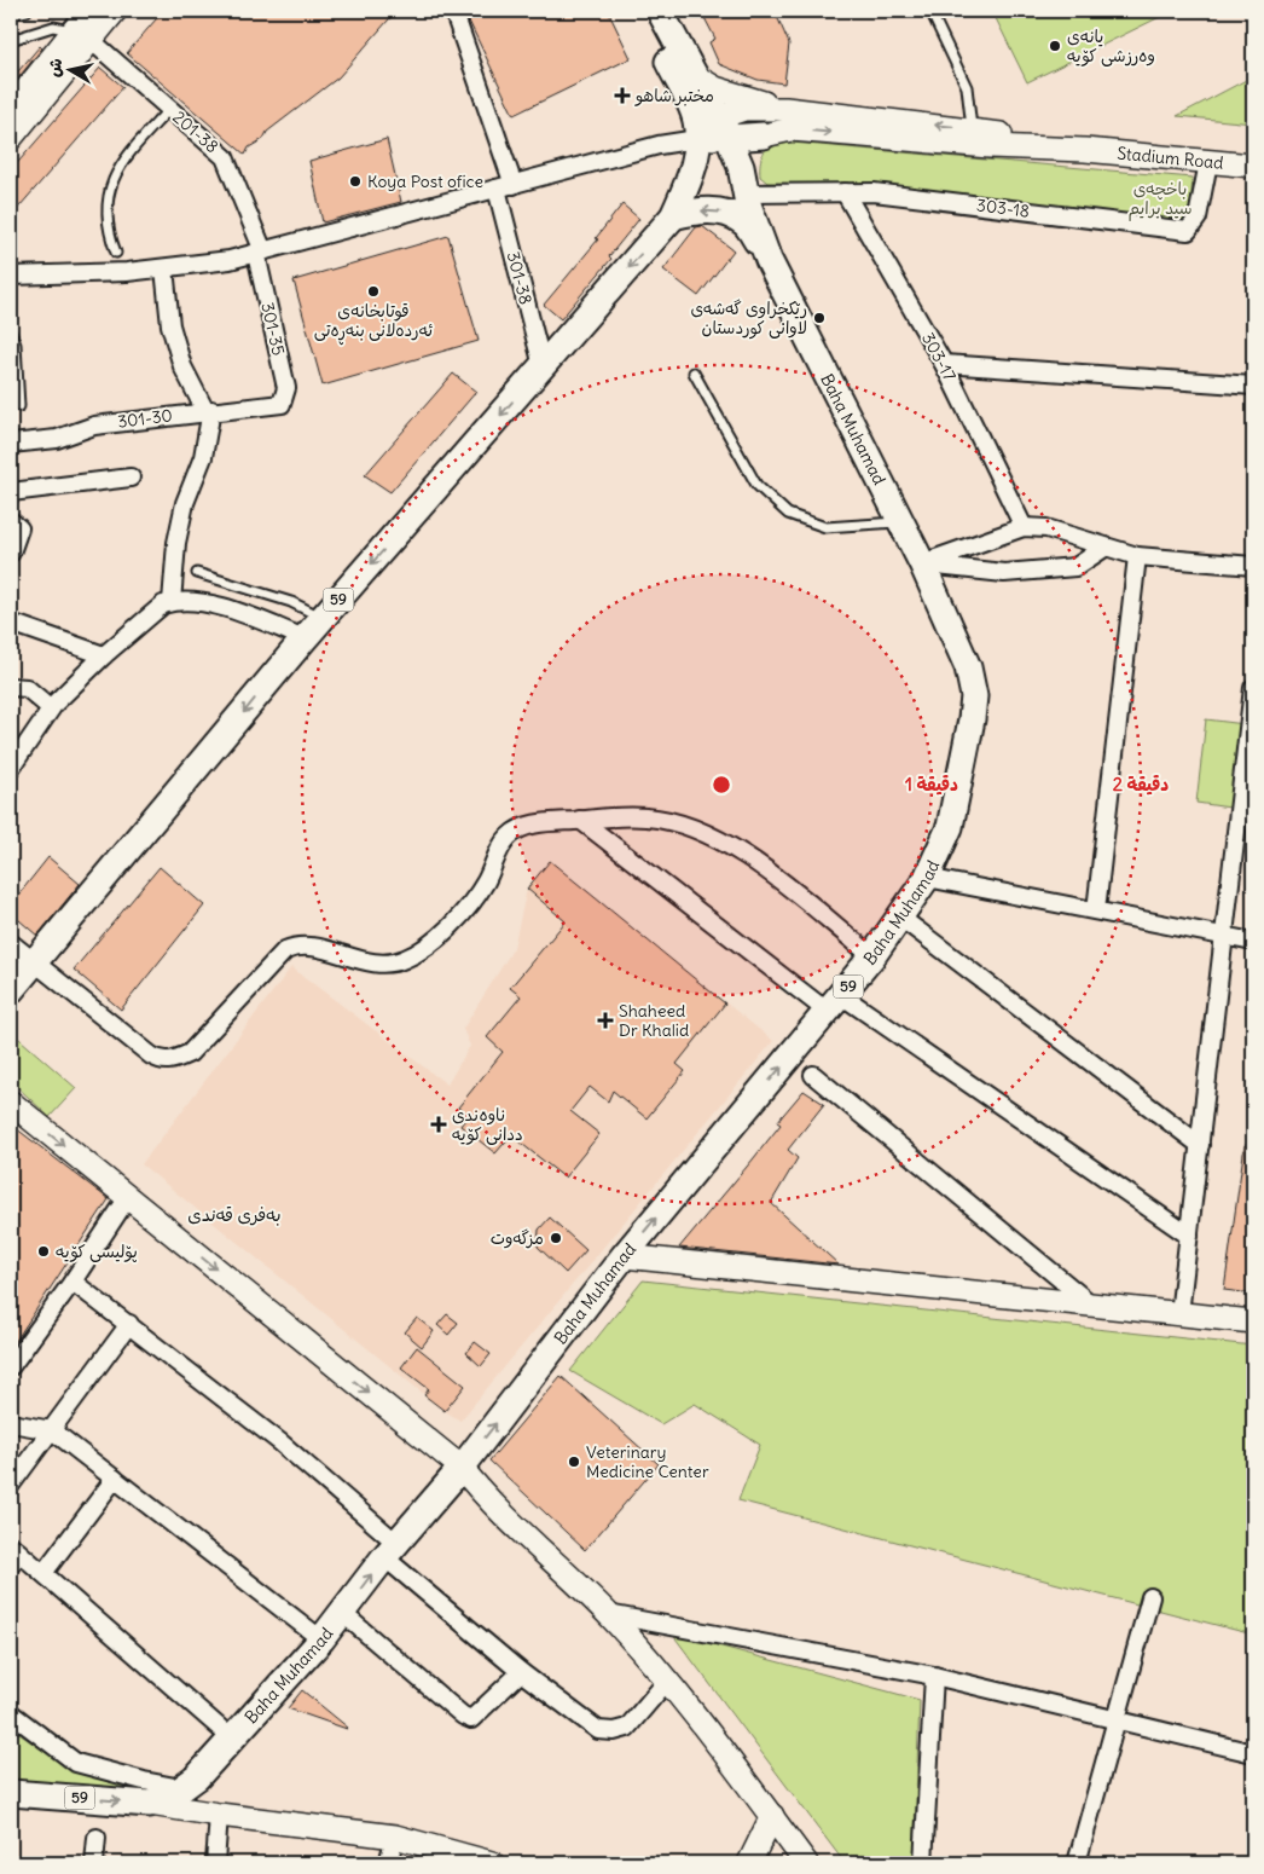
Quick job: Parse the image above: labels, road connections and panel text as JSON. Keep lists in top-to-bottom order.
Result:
{
  "streets": {
    "main road": ["Stadium Road", "Baha Muhamad", "59"],
    "street": [
      "201-38",
      "303-18",
      "301-38",
      "301-35",
      "303-17",
      "301-30"
    ]
  },
  "crossings": [
    ["201-38", "301-35"],
    ["Stadium Road", "303-18"],
    ["303-18", "303-17"],
    ["303-18", "Baha Muhamad"],
    ["301-38", "59"],
    ["301-35", "301-30"],
    ["Baha Muhamad", "59"]
  ],
  "districts": ["بەفری قەندی"],
  "parks": ["باخچه‌ی سید برایم"],
  "places": {
    "other": [
      "یانه‌ی وه‌رزشی كۆیه‌",
      "Koya Post ofice",
      "قوتابخانه‌ی ئه‌رده‌لانی بنه‌ڕه‌تی",
      "رێكخراوی گه‌شه‌ی لاوانی كوردستان",
      "مزگه‌وت",
      "پۆلیسی كۆیه‌",
      "Veterinary Medicine Center"
    ],
    "health": ["مختبر شاهو", "Shaheed Dr Khalid", "ناوەندی ددانی کۆیە"]
  },
  "north": "left",
  "rings": ["1 دقيقة", "2 دقيقة"]
}
